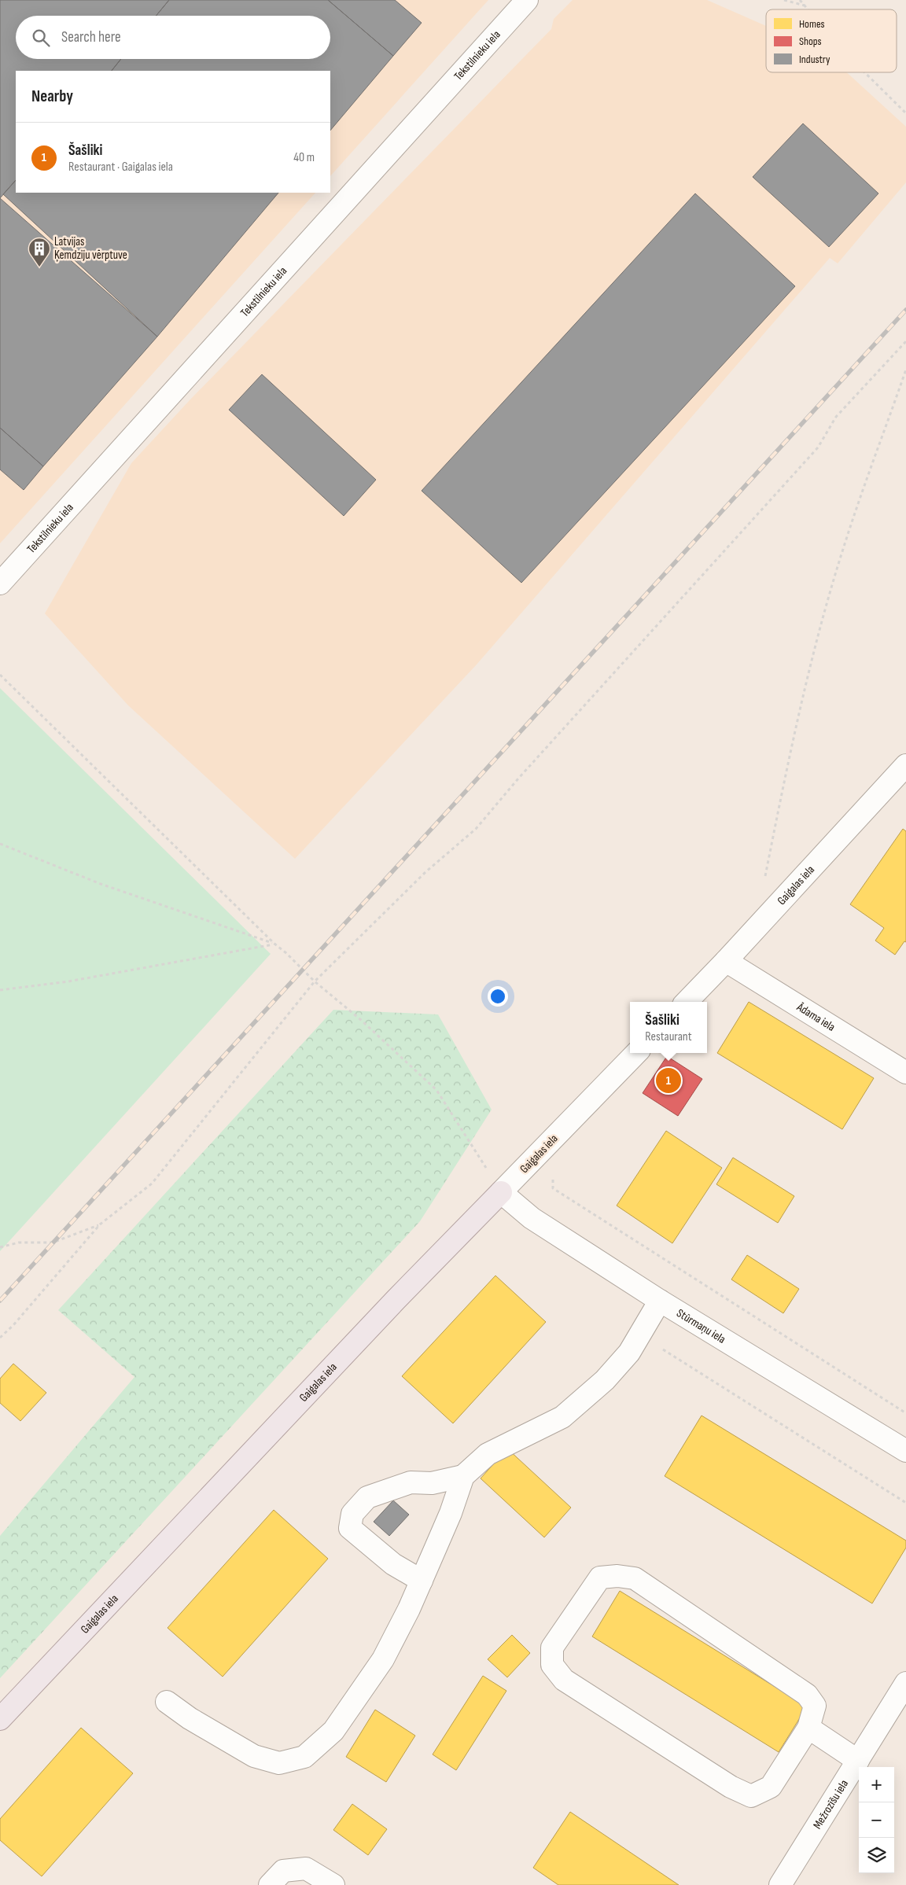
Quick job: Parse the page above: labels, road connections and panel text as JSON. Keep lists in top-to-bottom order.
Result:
{
  "streets": {
    "main road": ["Gaigalas iela"],
    "street": [
      "Tekstilnieku iela",
      "Ādama iela",
      "Stūrmaņu iela",
      "Mežrozīšu iela"
    ]
  },
  "crossings": [
    ["Gaigalas iela", "Ādama iela"],
    ["Gaigalas iela", "Stūrmaņu iela"]
  ],
  "places": {
    "building": ["Latvijas Ķemdziju vērptuve"]
  },
  "legend": ["Homes", "Shops", "Industry"],
  "page": {
    "search": "Search here",
    "heading": "Nearby",
    "list": [
      {
        "mark": "1",
        "name": "Šašliki",
        "note": "Restaurant · Gaigalas iela",
        "value": "40 m"
      }
    ],
    "popup": ["Šašliki", "Restaurant"],
    "pins": "1",
    "map_buttons": ["+", "−"]
  }
}
